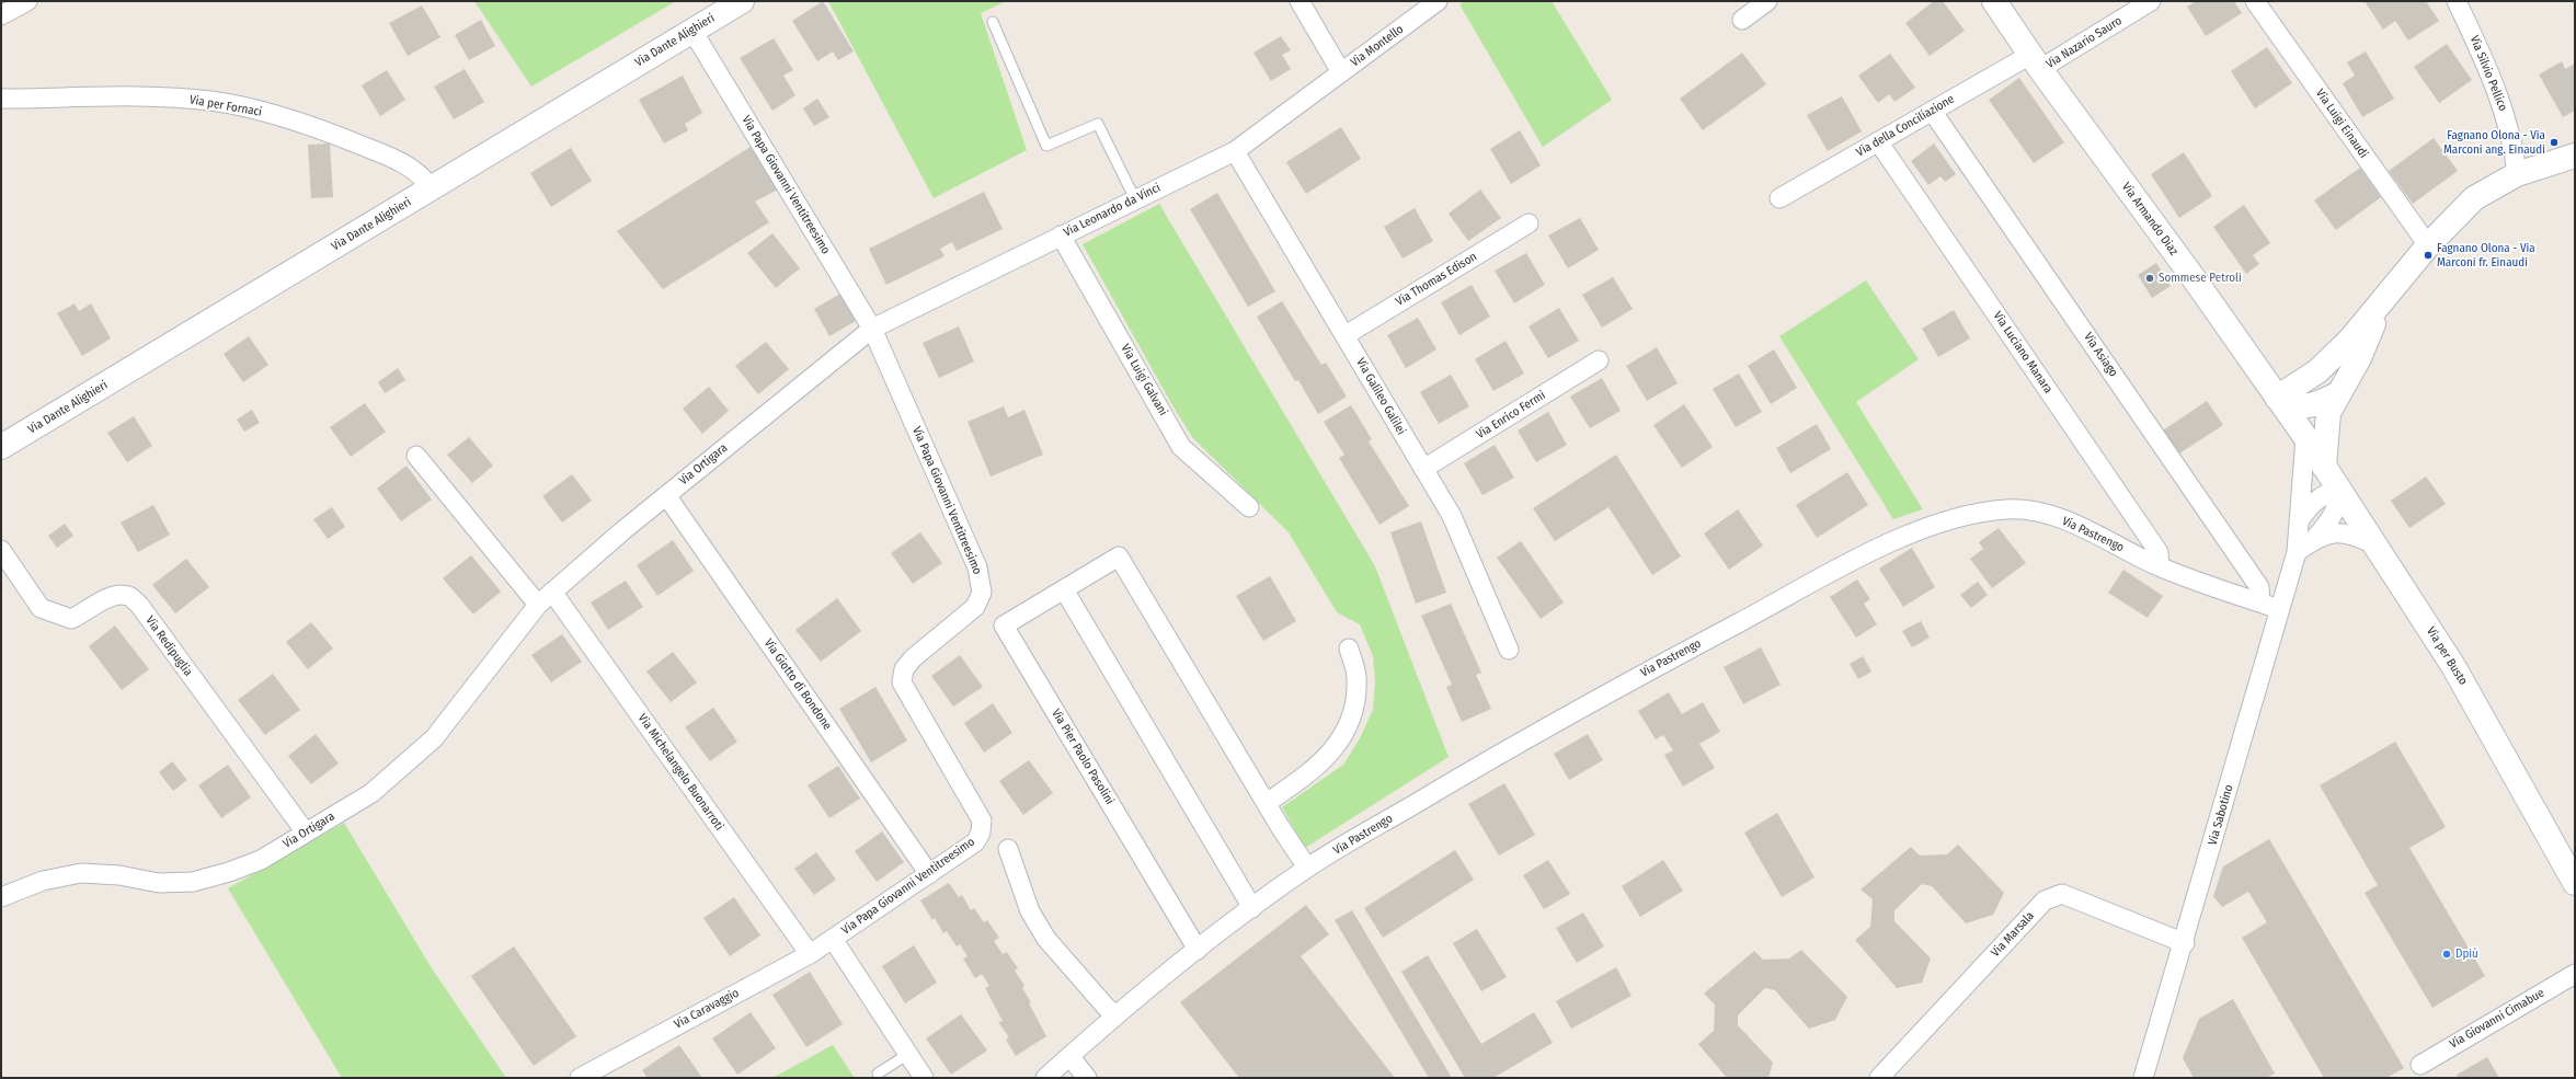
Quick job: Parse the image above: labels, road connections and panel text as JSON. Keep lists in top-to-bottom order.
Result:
{
  "streets": {
    "street": [
      "Via Dante Alighieri",
      "Via Nazario Sauro",
      "Via Montello",
      "Via Silvio Pellico",
      "Via per Fornaci",
      "Via Luigi Einaudi",
      "Via della Conciliazione",
      "Via Papa Giovanni Ventitreesimo",
      "Via Leonardo da Vinci",
      "Via Armando Diaz",
      "Via Thomas Edison",
      "Via Luciano Manara",
      "Via Asiago",
      "Via Luigi Galvani",
      "Via Galileo Galilei",
      "Via Enrico Fermi",
      "Via Ortigara",
      "Via Pastrengo",
      "Via Redipuglia",
      "Via per Busto",
      "Via Giotto di Bondone",
      "Via Pier Paolo Pasolini",
      "Via Michelangelo Buonarroti",
      "Via Sabotino",
      "Via Marsala",
      "Via Caravaggio",
      "Via Giovanni Cimabue"
    ]
  },
  "crossings": [
    ["Via Dante Alighieri", "Via per Fornaci"],
    ["Via Dante Alighieri", "Via Papa Giovanni Ventitreesimo"],
    ["Via Nazario Sauro", "Via della Conciliazione"],
    ["Via Nazario Sauro", "Via Armando Diaz"],
    ["Via Montello", "Via Leonardo da Vinci"],
    ["Via della Conciliazione", "Via Armando Diaz"],
    ["Via della Conciliazione", "Via Luciano Manara"],
    ["Via della Conciliazione", "Via Asiago"],
    ["Via Papa Giovanni Ventitreesimo", "Via Leonardo da Vinci"],
    ["Via Papa Giovanni Ventitreesimo", "Via Ortigara"],
    ["Via Papa Giovanni Ventitreesimo", "Via Giotto di Bondone"],
    ["Via Papa Giovanni Ventitreesimo", "Via Caravaggio"],
    ["Via Leonardo da Vinci", "Via Luigi Galvani"],
    ["Via Leonardo da Vinci", "Via Galileo Galilei"],
    ["Via Leonardo da Vinci", "Via Ortigara"],
    ["Via Armando Diaz", "Via per Busto"],
    ["Via Armando Diaz", "Via Sabotino"],
    ["Via Thomas Edison", "Via Galileo Galilei"],
    ["Via Luciano Manara", "Via Pastrengo"],
    ["Via Asiago", "Via Pastrengo"],
    ["Via Galileo Galilei", "Via Enrico Fermi"],
    ["Via Ortigara", "Via Redipuglia"],
    ["Via Ortigara", "Via Giotto di Bondone"],
    ["Via Ortigara", "Via Michelangelo Buonarroti"],
    ["Via Pastrengo", "Via Pier Paolo Pasolini"],
    ["Via Pastrengo", "Via Sabotino"],
    ["Via per Busto", "Via Sabotino"],
    ["Via Michelangelo Buonarroti", "Via Caravaggio"],
    ["Via Sabotino", "Via Marsala"]
  ],
  "places": [
    "Fagnano Olona - Via Marconi ang. Einaudi",
    "Fagnano Olona - Via Marconi fr. Einaudi",
    "Sommese Petroli",
    "Dpiù"
  ]
}
